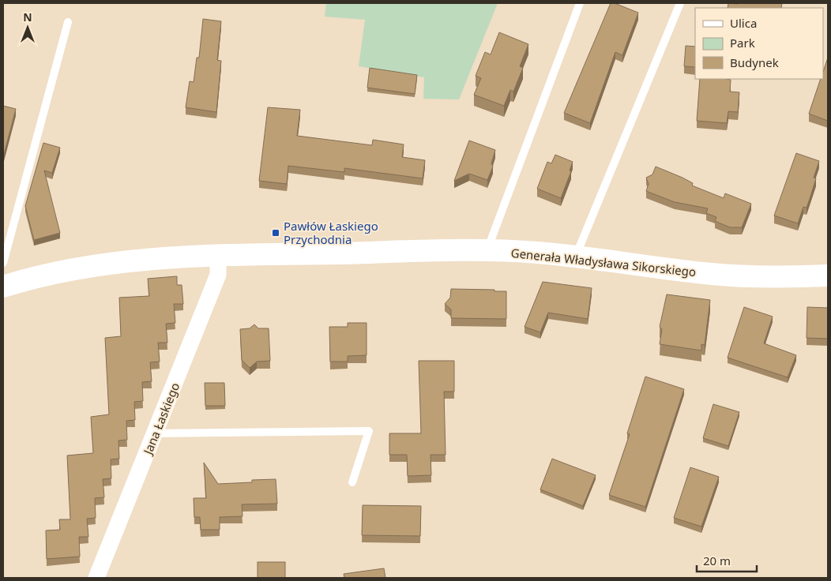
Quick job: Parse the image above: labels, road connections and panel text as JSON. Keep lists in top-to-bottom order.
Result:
{
  "streets": {
    "street": ["Generała Władysława Sikorskiego", "Jana Łaskiego"]
  },
  "crossings": [
    ["Generała Władysława Sikorskiego", "Jana Łaskiego"]
  ],
  "places": {
    "transit": ["Pawłów Łaskiego Przychodnia"]
  },
  "legend": ["Ulica", "Park", "Budynek"],
  "scale_bar": "20 m",
  "north": "top"
}
